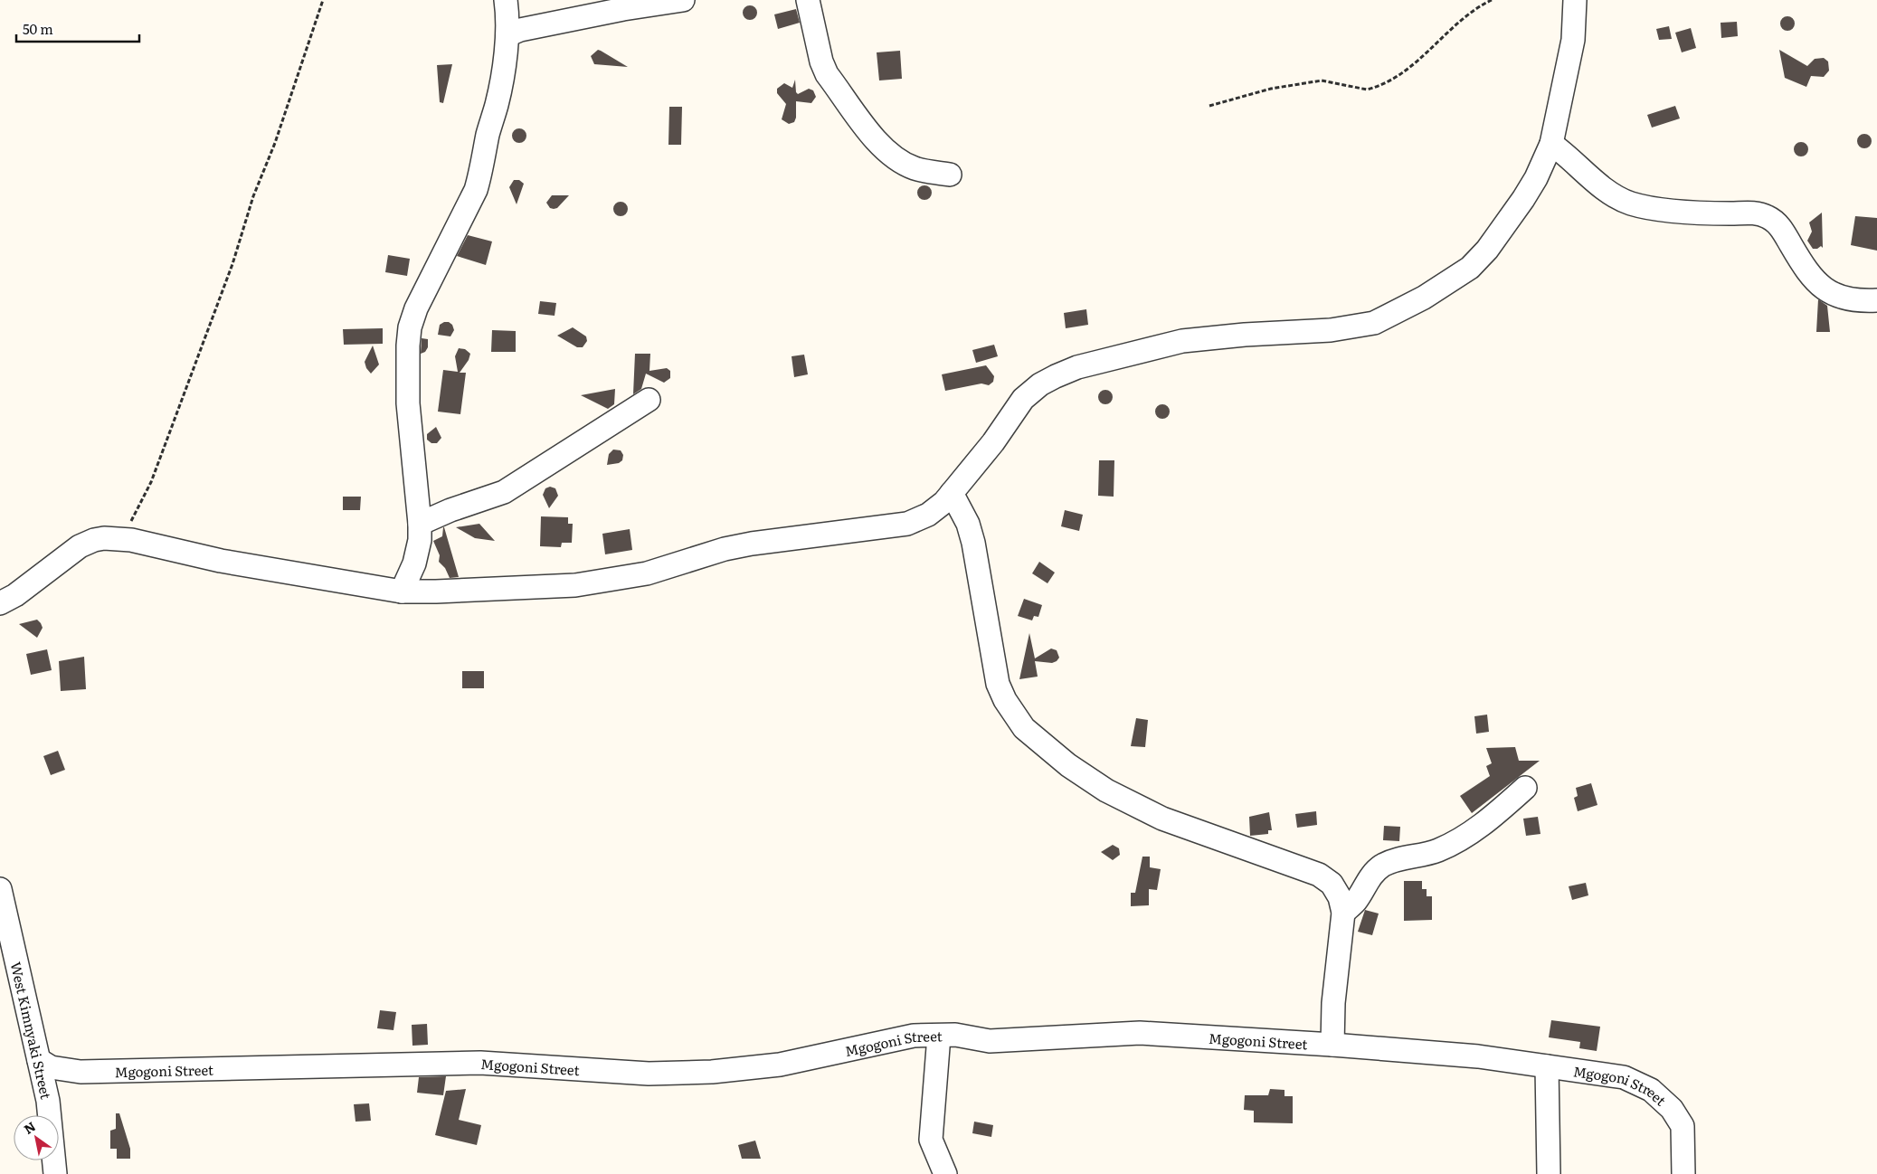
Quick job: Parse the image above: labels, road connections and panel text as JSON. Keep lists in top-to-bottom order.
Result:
{
  "streets": {
    "street": ["West Kimnyaki Street", "Mgogoni Street"]
  },
  "crossings": [
    ["West Kimnyaki Street", "Mgogoni Street"]
  ],
  "scale_bar": "50 m",
  "north": "top left"
}
